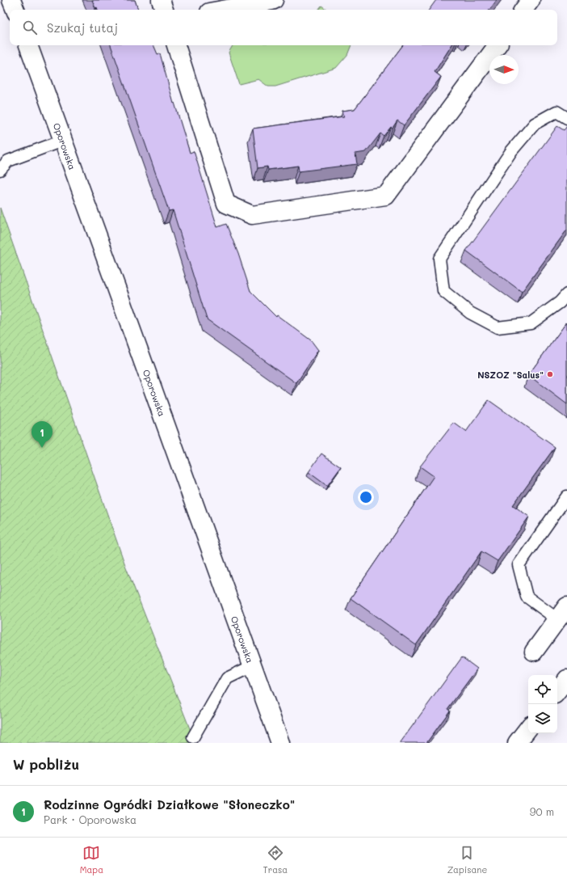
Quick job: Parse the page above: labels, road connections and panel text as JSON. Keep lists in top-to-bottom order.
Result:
{
  "streets": {
    "street": ["Oporowska"]
  },
  "places": ["NSZOZ \"Salus\""],
  "north": "right",
  "page": {
    "search": "Szukaj tutaj",
    "pins": "1",
    "heading": "W pobliżu",
    "list": [
      {
        "mark": "1",
        "name": "Rodzinne Ogródki Działkowe \"Słoneczko\"",
        "note": "Park · Oporowska",
        "value": "90 m"
      }
    ],
    "nav": ["Mapa", "Trasa", "Zapisane"]
  }
}
